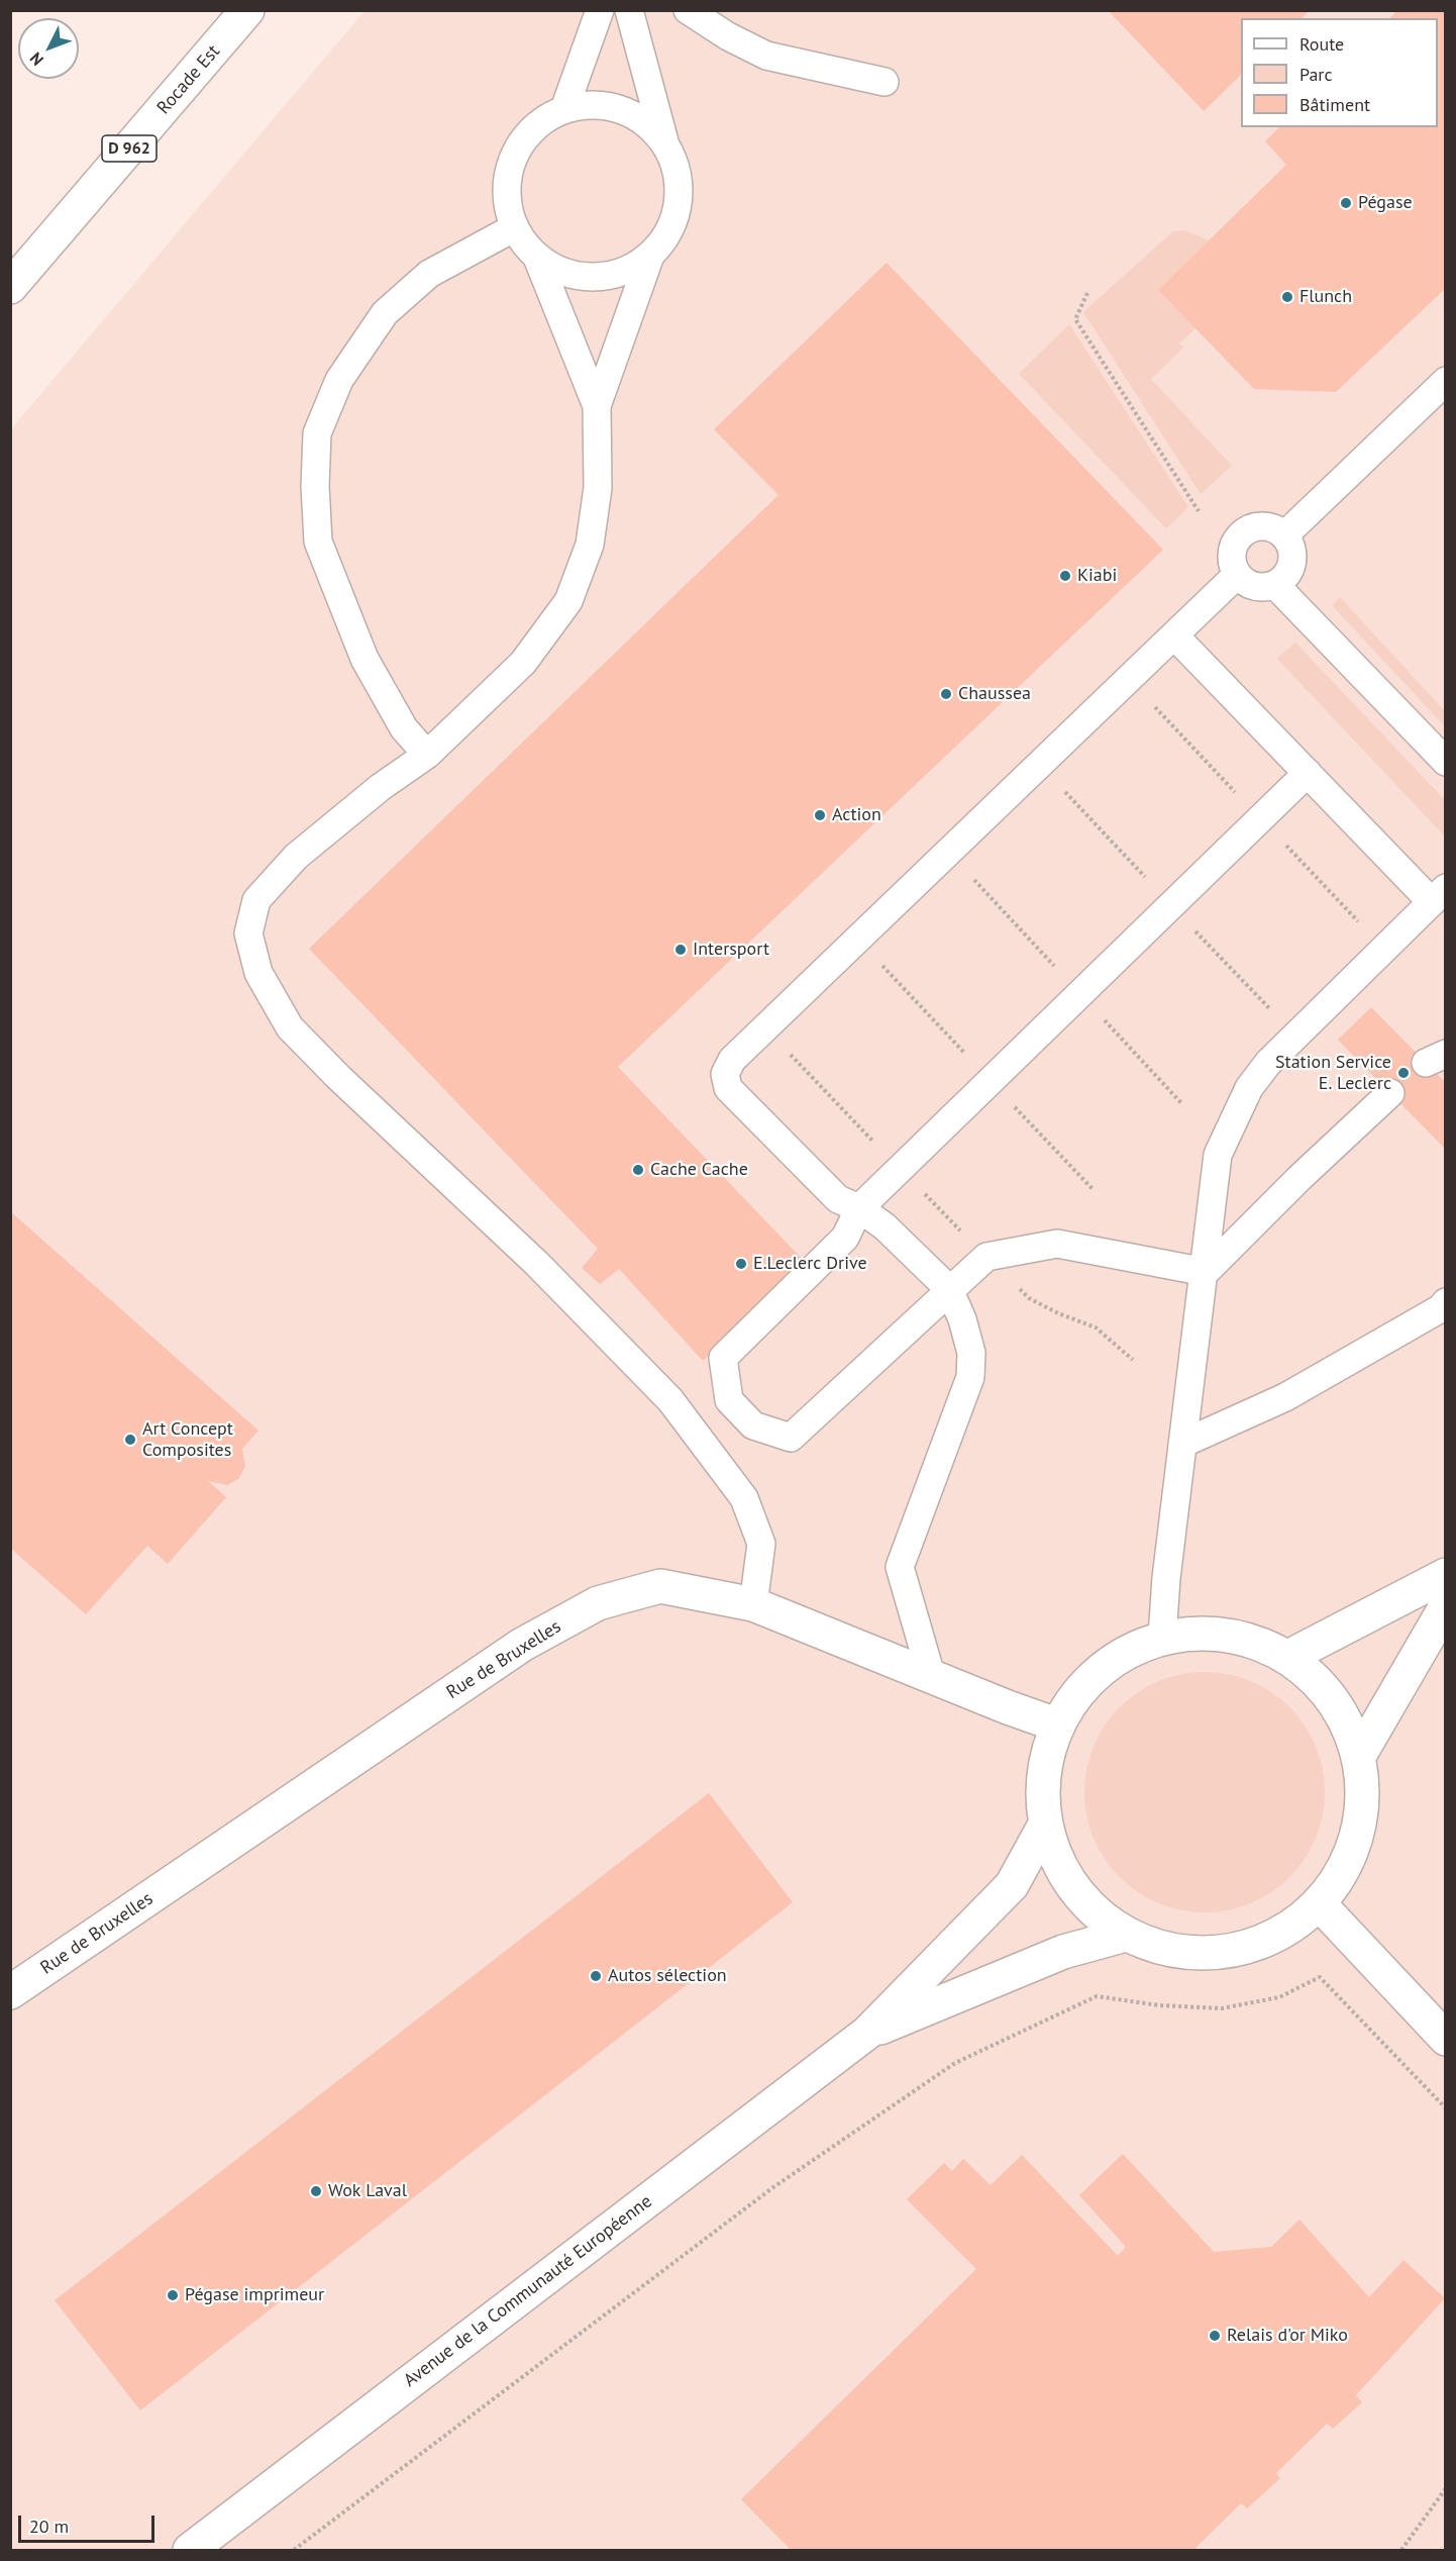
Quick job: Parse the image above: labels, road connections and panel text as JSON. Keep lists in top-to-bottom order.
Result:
{
  "streets": {
    "street": [
      "Rocade Est",
      "D 962",
      "Rue de Bruxelles",
      "Avenue de la Communauté Européenne"
    ]
  },
  "places": [
    "Pégase",
    "Flunch",
    "Kiabi",
    "Chaussea",
    "Action",
    "Intersport",
    "Station Service E. Leclerc",
    "Cache Cache",
    "E.Leclerc Drive",
    "Art Concept Composites",
    "Autos sélection",
    "Wok Laval",
    "Pégase imprimeur",
    "Relais d'or Miko"
  ],
  "legend": ["Route", "Parc", "Bâtiment"],
  "scale_bar": "20 m",
  "north": "bottom left"
}
